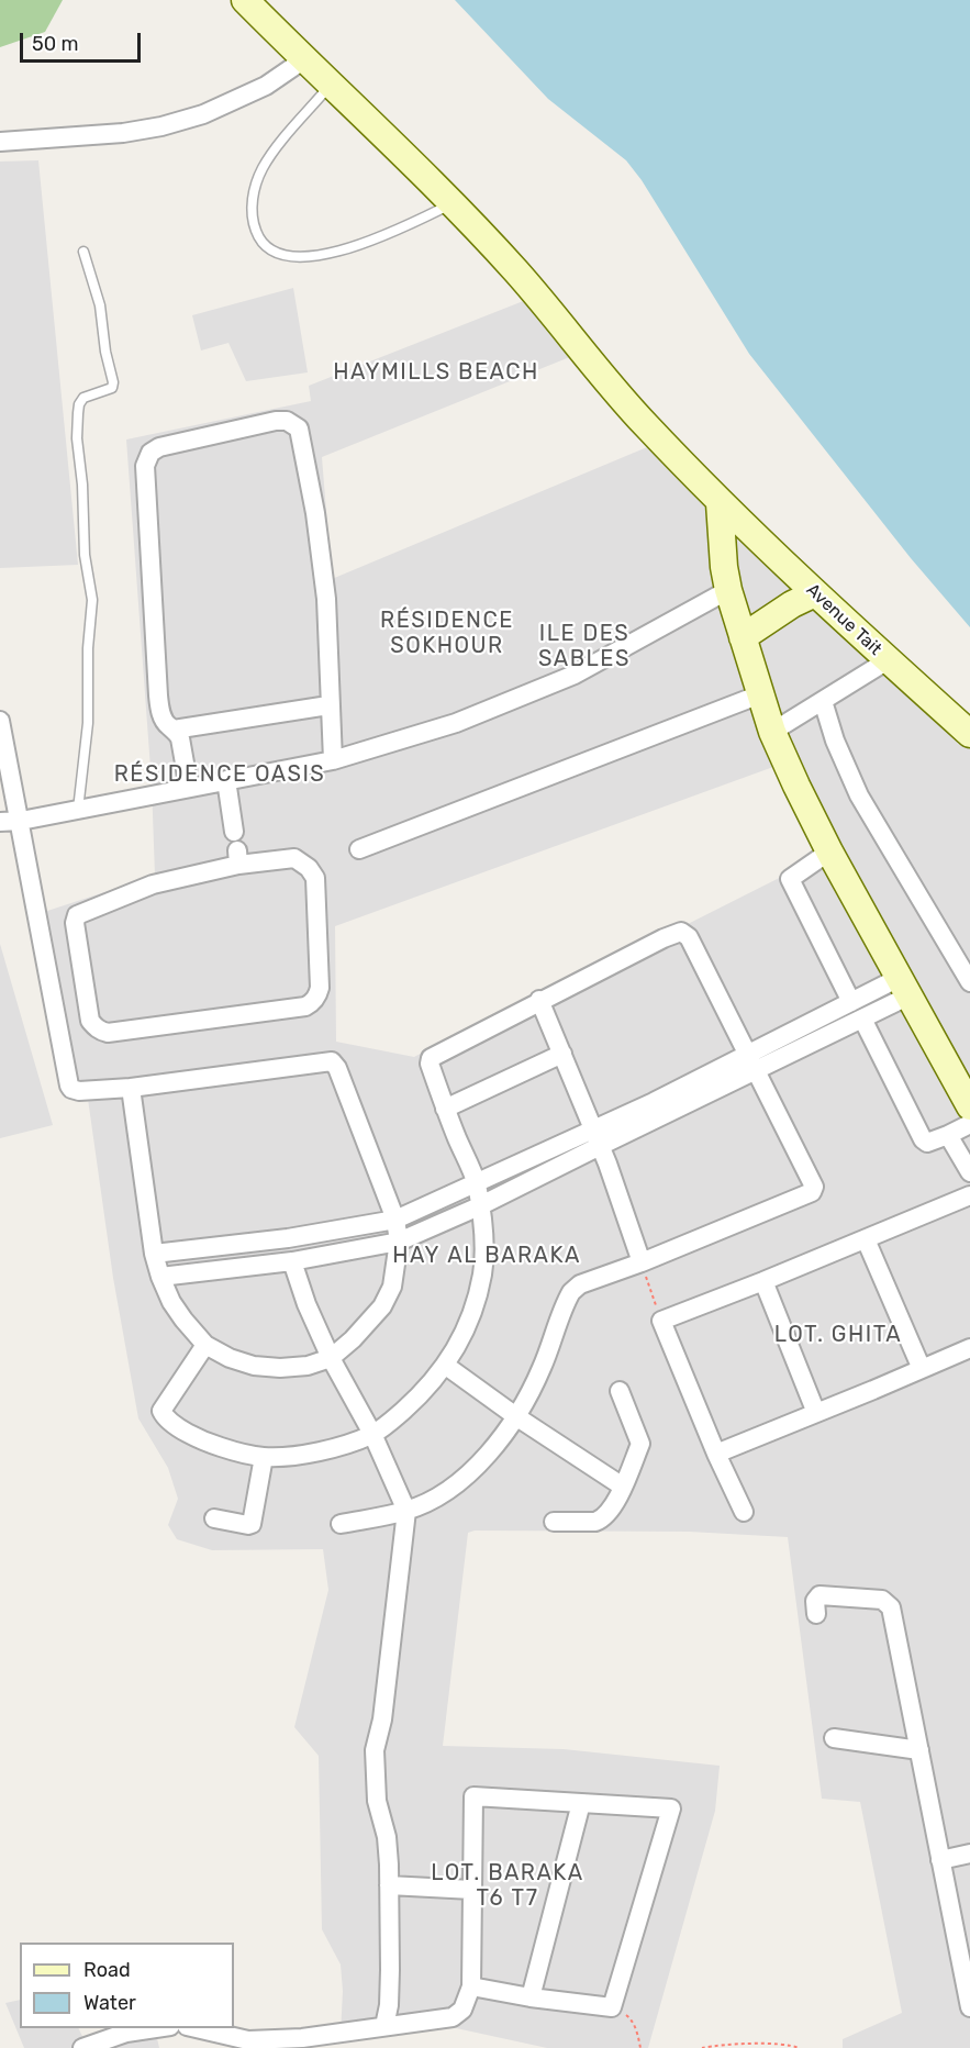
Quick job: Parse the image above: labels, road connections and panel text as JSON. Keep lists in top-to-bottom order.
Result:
{
  "streets": {
    "street": ["Avenue Tait"]
  },
  "districts": [
    "HAYMILLS BEACH",
    "RÉSIDENCE SOKHOUR",
    "ILE DES SABLES",
    "RÉSIDENCE OASIS",
    "HAY AL BARAKA",
    "LOT. GHITA",
    "LOT. BARAKA T6 T7"
  ],
  "legend": ["Road", "Water"],
  "scale_bar": "50 m"
}
